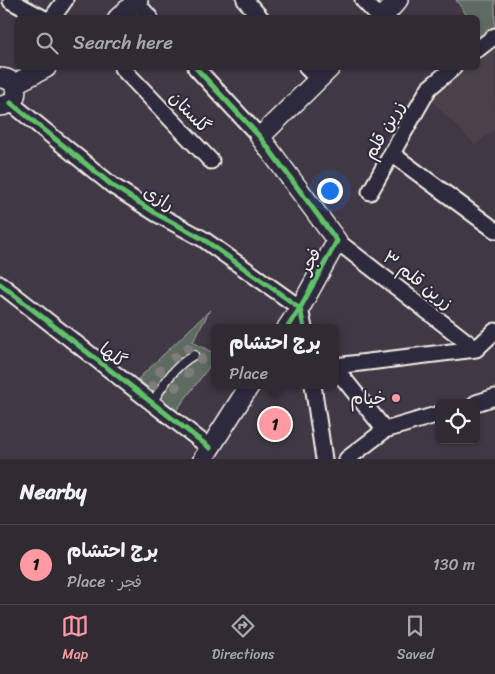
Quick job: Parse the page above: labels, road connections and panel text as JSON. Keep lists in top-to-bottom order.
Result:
{
  "streets": {
    "street": [
      "گلستان",
      "زرین قلم",
      "رازی",
      "فجر",
      "زرین قلم ۳",
      "گلها"
    ]
  },
  "crossings": [
    ["رازی", "فجر"],
    ["فجر", "زرین قلم ۳"]
  ],
  "places": ["خیام"],
  "page": {
    "search": "Search here",
    "popup": ["برج احتشام", "Place"],
    "pins": "1",
    "heading": "Nearby",
    "list": [
      {
        "mark": "1",
        "name": "برج احتشام",
        "note": "Place · فجر",
        "value": "130 m"
      }
    ],
    "nav": ["Map", "Directions", "Saved"]
  }
}
